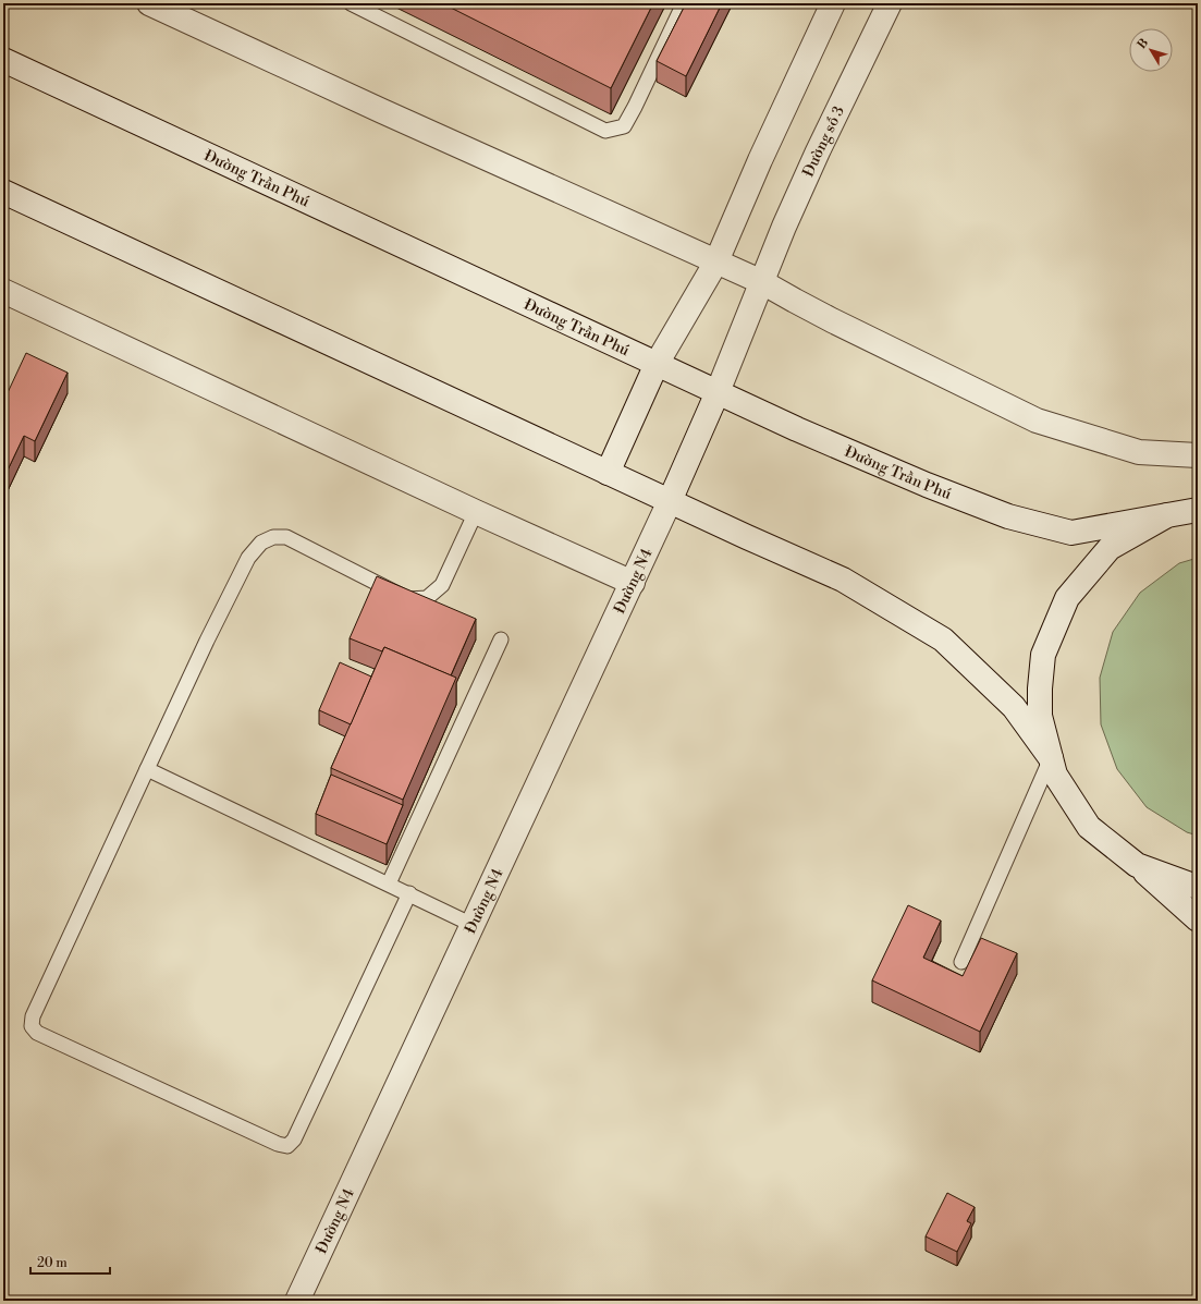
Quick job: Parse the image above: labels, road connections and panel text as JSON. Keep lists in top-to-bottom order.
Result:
{
  "streets": {
    "street": ["Đường số 3", "Đường Trần Phú", "Đường N4"]
  },
  "crossings": [
    ["Đường số 3", "Đường Trần Phú"],
    ["Đường số 3", "Đường N4"],
    ["Đường Trần Phú", "Đường N4"]
  ],
  "scale_bar": "20 m",
  "north": "top left"
}
